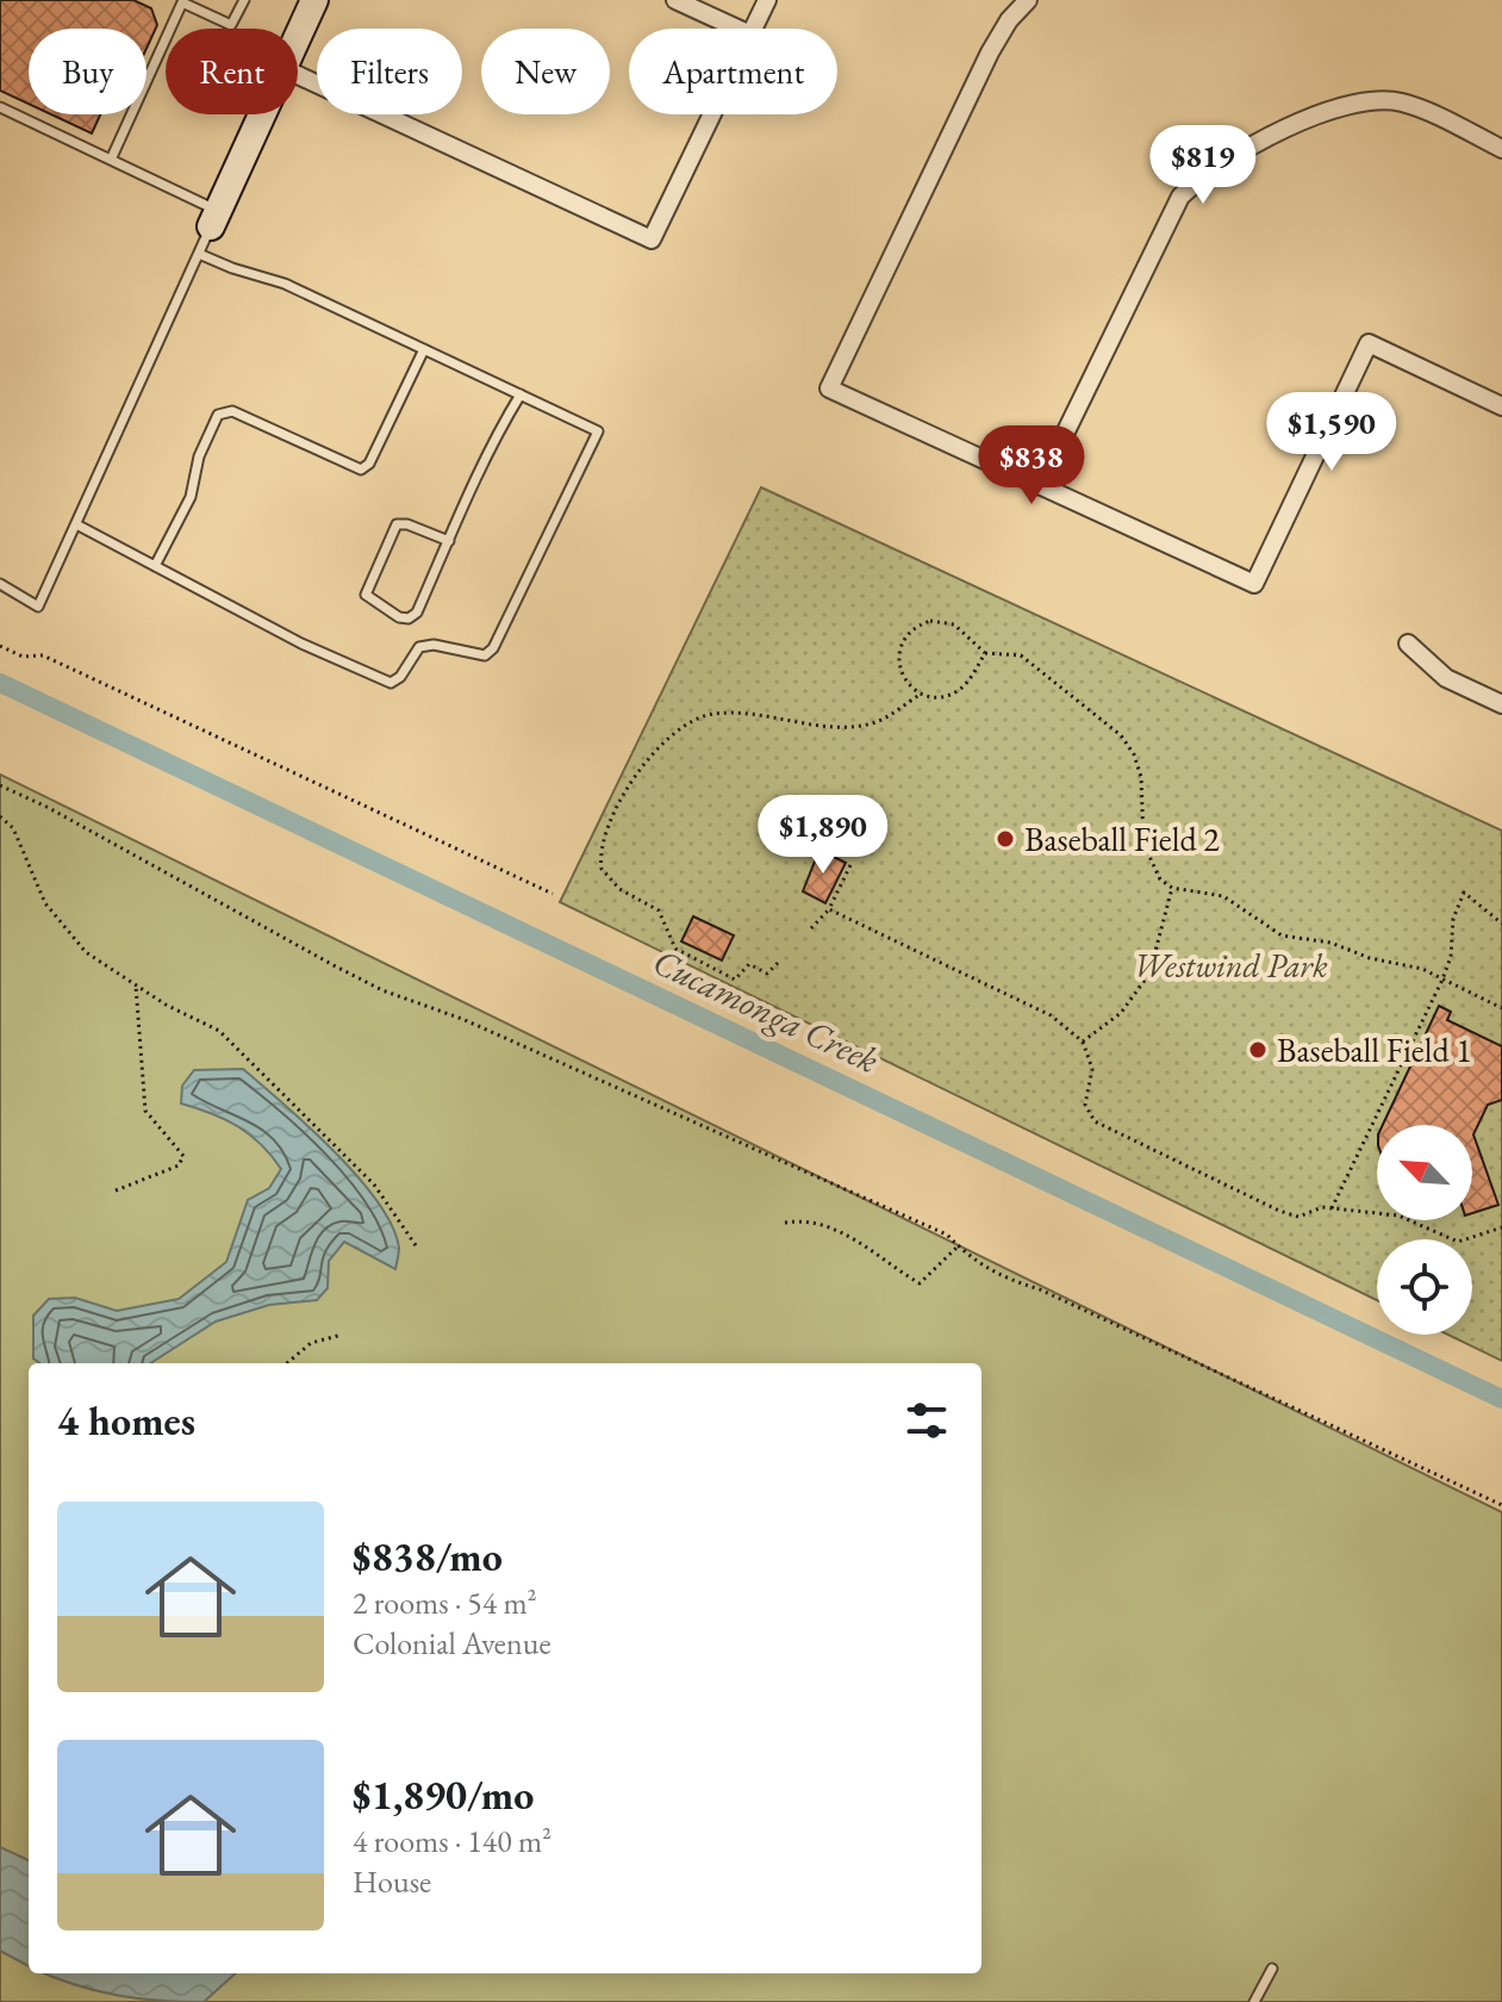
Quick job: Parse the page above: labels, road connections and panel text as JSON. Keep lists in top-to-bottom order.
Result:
{
  "water": ["Cucamonga Creek"],
  "parks": ["Westwind Park"],
  "places": ["Baseball Field 2", "Baseball Field 1"],
  "north": "top left",
  "page": {
    "chip": [
      "Buy",
      "Rent",
      "Filters",
      "New",
      "Apartment"
    ],
    "price": [
      "$819",
      "$1,590",
      "$838",
      "$1,890"
    ],
    "heading": "4 homes",
    "list": [
      {
        "name": "$838/mo",
        "note": "2 rooms · 54 m² · Colonial Avenue"
      },
      {
        "name": "$1,890/mo",
        "note": "4 rooms · 140 m² · House"
      }
    ]
  }
}
